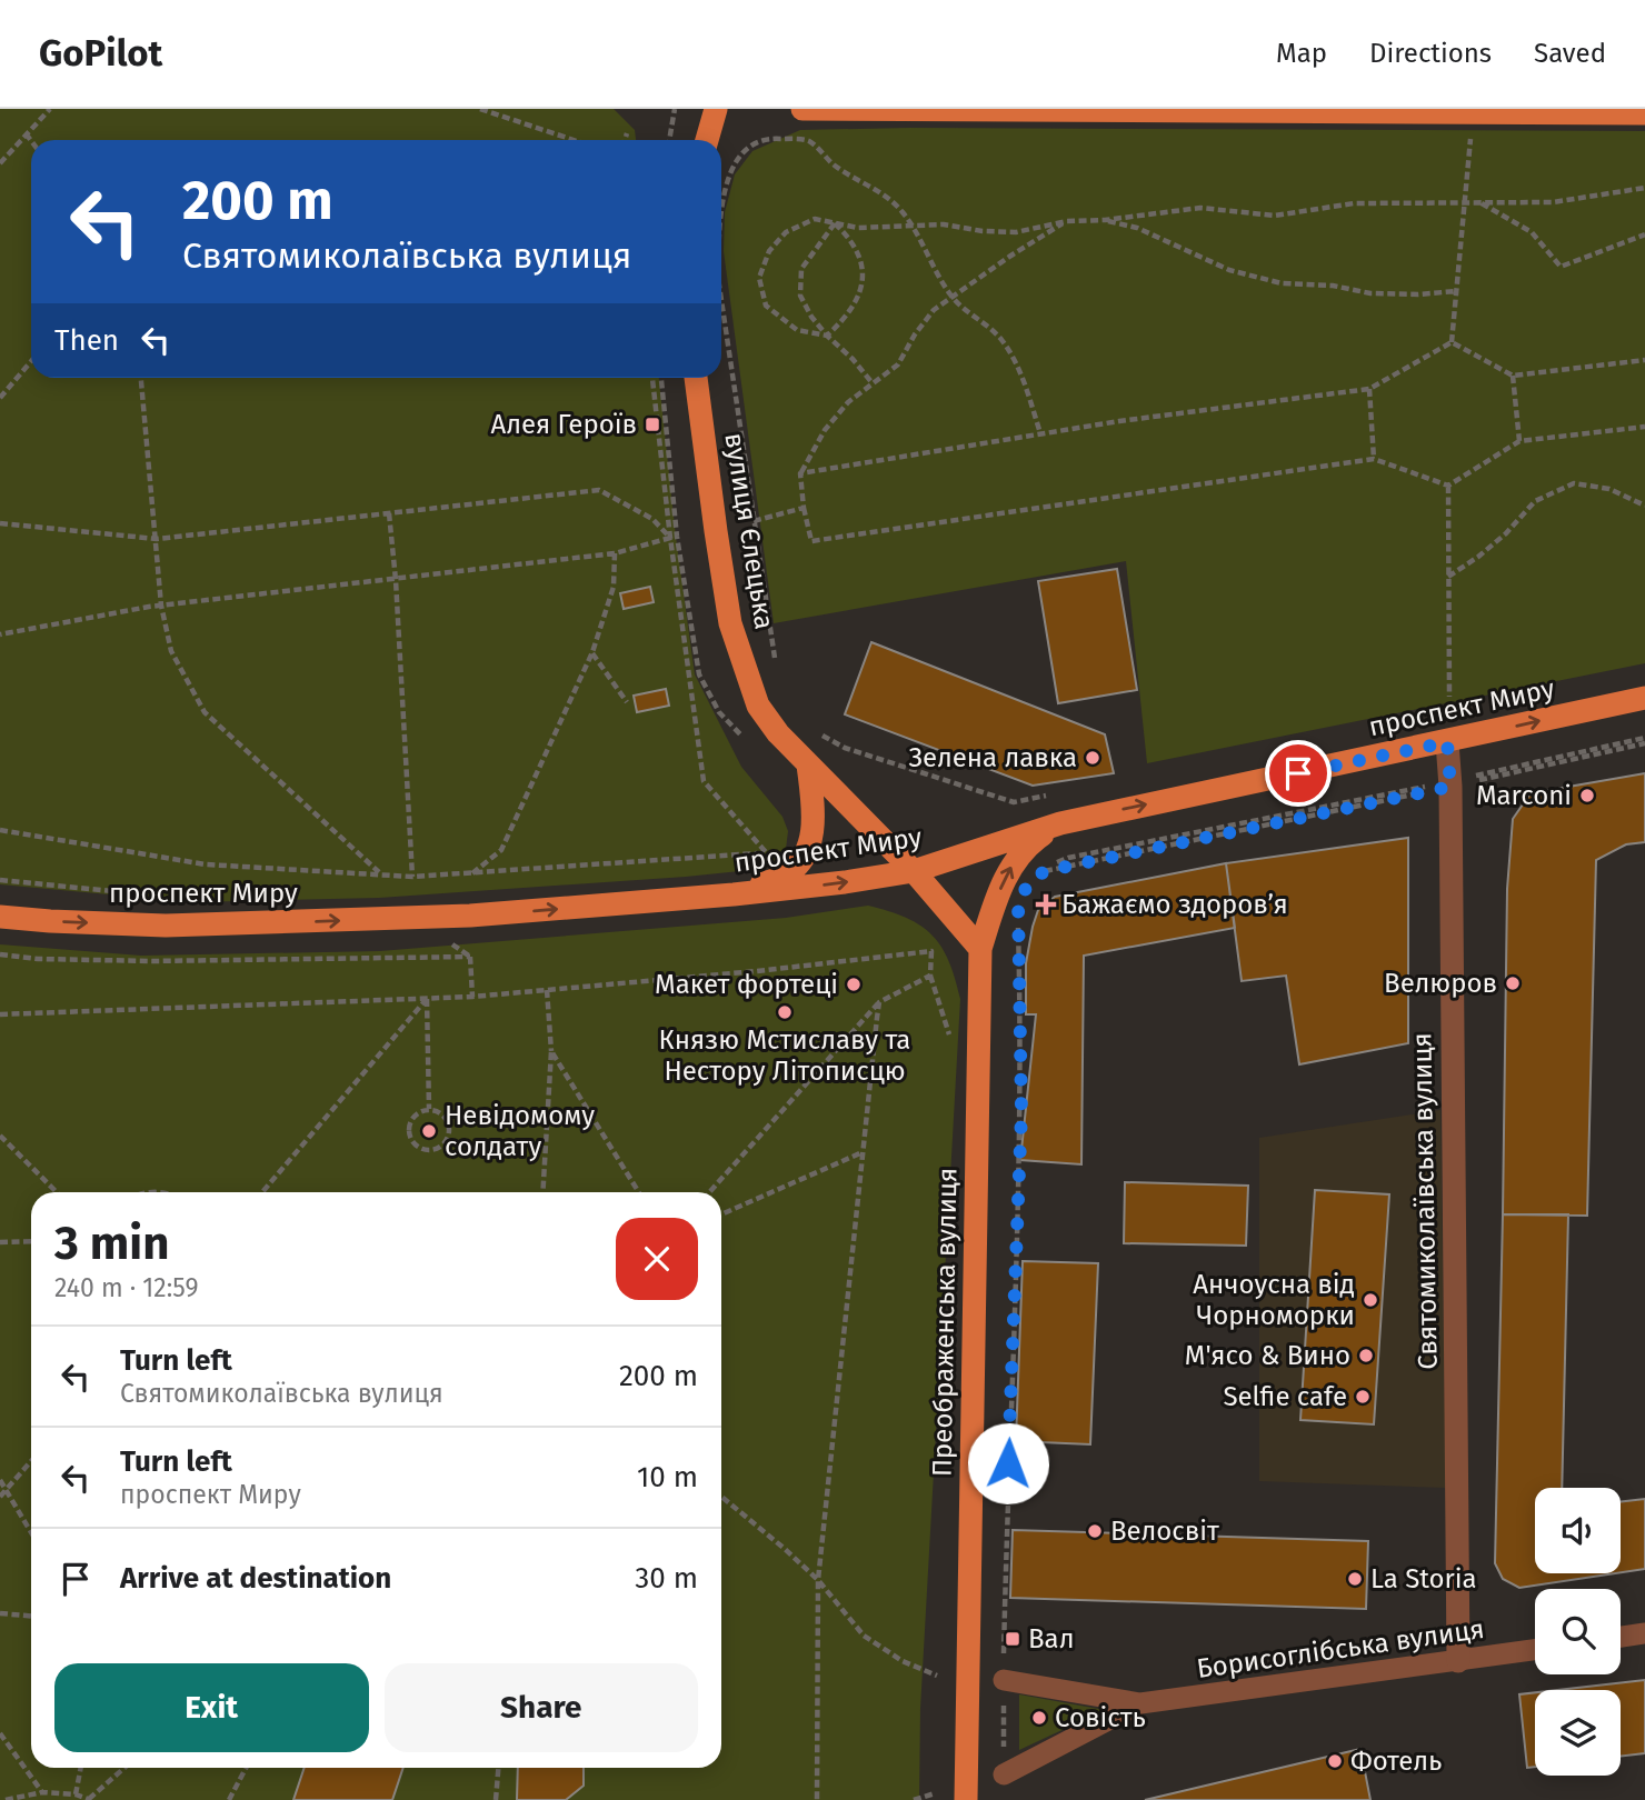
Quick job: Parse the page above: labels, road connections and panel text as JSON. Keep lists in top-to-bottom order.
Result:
{
  "streets": {
    "main road": ["вулиця Єлецька", "проспект Миру", "Преображенська вулиця"],
    "street": ["Святомиколаївська вулиця", "Борисоглібська вулиця"]
  },
  "crossings": [
    ["вулиця Єлецька", "проспект Миру"],
    ["проспект Миру", "Святомиколаївська вулиця"],
    ["проспект Миру", "Преображенська вулиця"],
    ["Святомиколаївська вулиця", "Борисоглібська вулиця"]
  ],
  "one_way": ["проспект Миру"],
  "places": {
    "transit": ["Алея Героїв", "Вал"],
    "other": [
      "Зелена лавка",
      "Marconi",
      "Велюров",
      "Макет фортеці",
      "Князю Мстиславу та Нестору Літописцю",
      "Невідомому солдату",
      "Анчоусна від Чорноморки",
      "М'ясо & Вино",
      "Selfie cafe",
      "Велосвіт",
      "La Storia",
      "Совість",
      "Фотель"
    ],
    "health": ["Бажаємо здоров’я"]
  },
  "page": {
    "header": "GoPilot",
    "nav": ["Map", "Directions", "Saved"],
    "turn": ["200 m", "Святомиколаївська вулиця"],
    "then": "Then",
    "heading": ["3 min", "240 m · 12:59"],
    "list": [
      {
        "name": "Turn left",
        "note": "Святомиколаївська вулиця",
        "value": "200 m"
      },
      {
        "name": "Turn left",
        "note": "проспект Миру",
        "value": "10 m"
      },
      {
        "name": "Arrive at destination",
        "value": "30 m"
      }
    ],
    "buttons": ["Exit", "Share"]
  }
}
